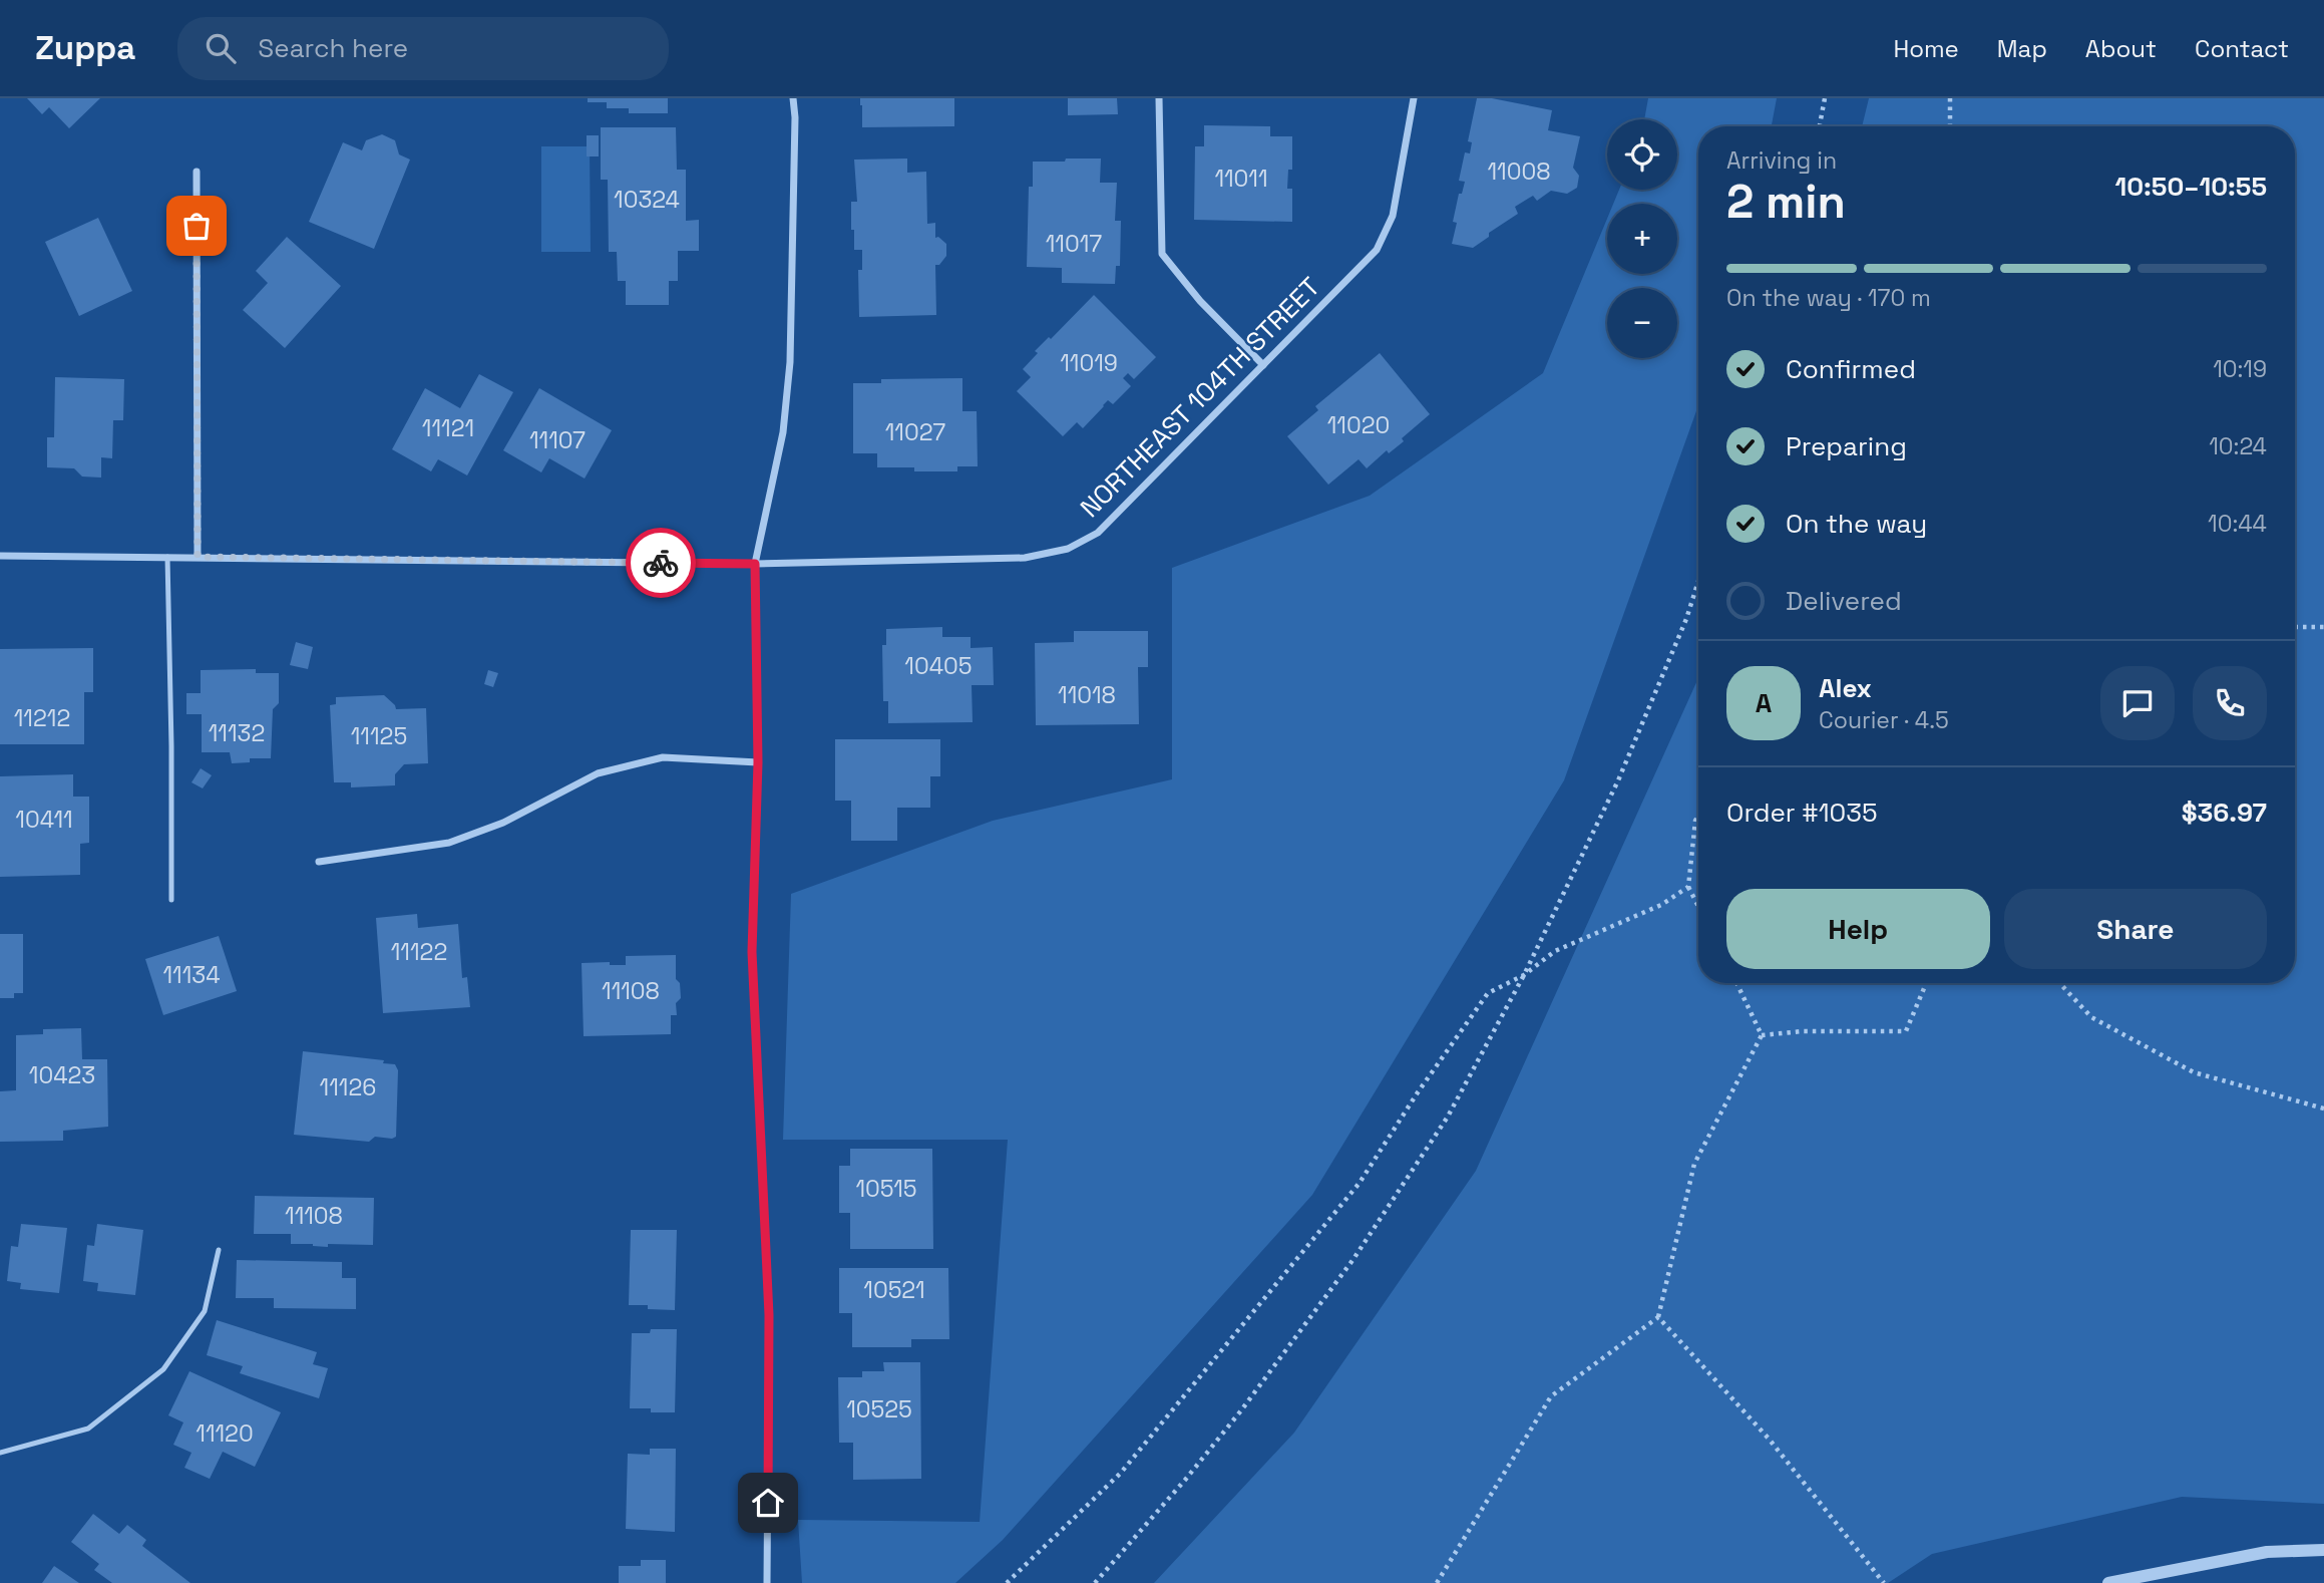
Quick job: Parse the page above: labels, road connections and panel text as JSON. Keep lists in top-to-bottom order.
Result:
{
  "streets": {
    "street": ["NORTHEAST 104TH STREET"]
  },
  "house_numbers": [
    "11008",
    "11011",
    "10324",
    "11017",
    "11019",
    "11020",
    "11121",
    "11027",
    "11107",
    "10405",
    "11018",
    "11212",
    "11132",
    "11125",
    "10411",
    "11122",
    "11134",
    "11108",
    "10423",
    "11126",
    "10515",
    "11108",
    "10521",
    "10525",
    "11120"
  ],
  "page": {
    "header": "Zuppa",
    "search": "Search here",
    "nav": [
      "Home",
      "Map",
      "About",
      "Contact"
    ],
    "map_buttons": ["+", "−"],
    "heading": ["2 min", "Arriving in", "10:50–10:55"],
    "panel": [
      "Alex",
      "Courier · 4.5",
      "Order #1035",
      "$36.97"
    ],
    "bar": "On the way · 170 m",
    "list": [
      ["Confirmed", "10:19"],
      ["Preparing", "10:24"],
      ["On the way", "10:44"],
      "Delivered"
    ],
    "round": "A",
    "buttons": ["Help", "Share"]
  }
}
